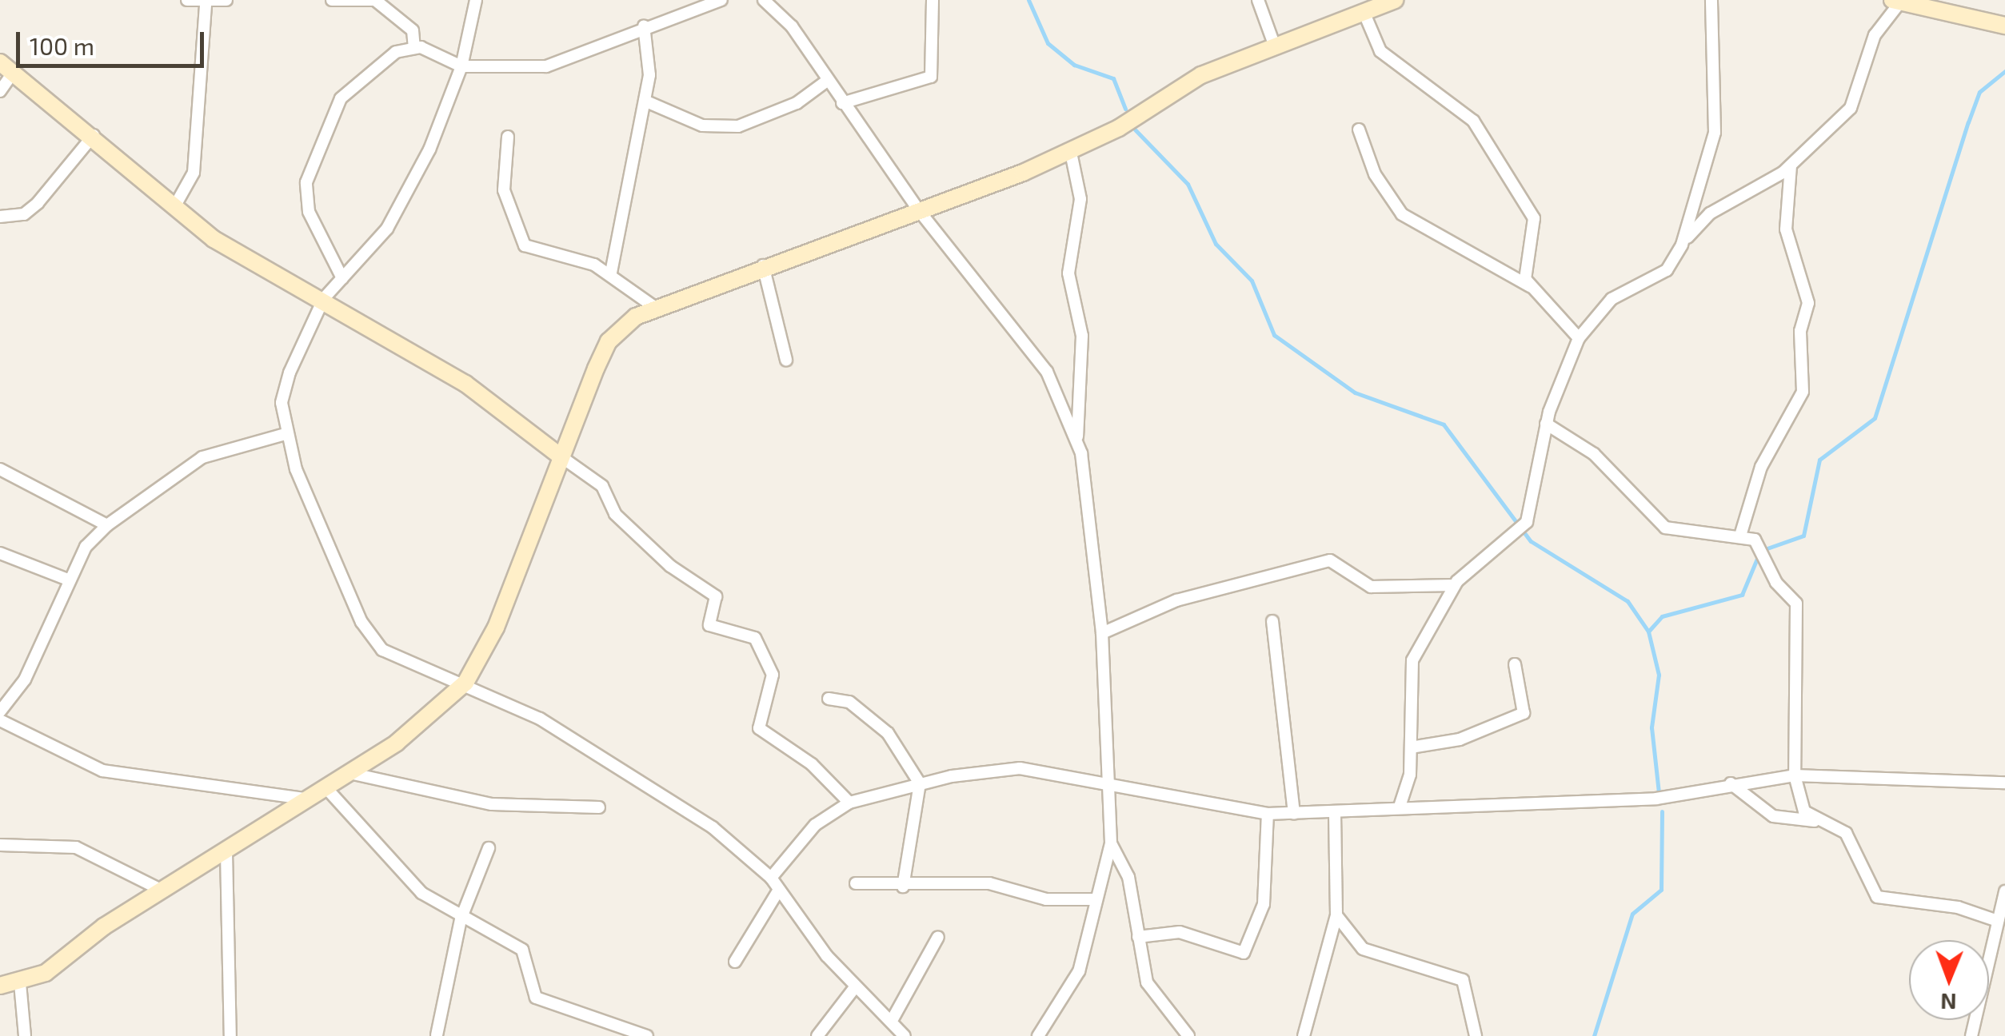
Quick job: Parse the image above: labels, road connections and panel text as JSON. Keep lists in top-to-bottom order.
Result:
{
  "scale_bar": "100 m",
  "north": "bottom"
}
